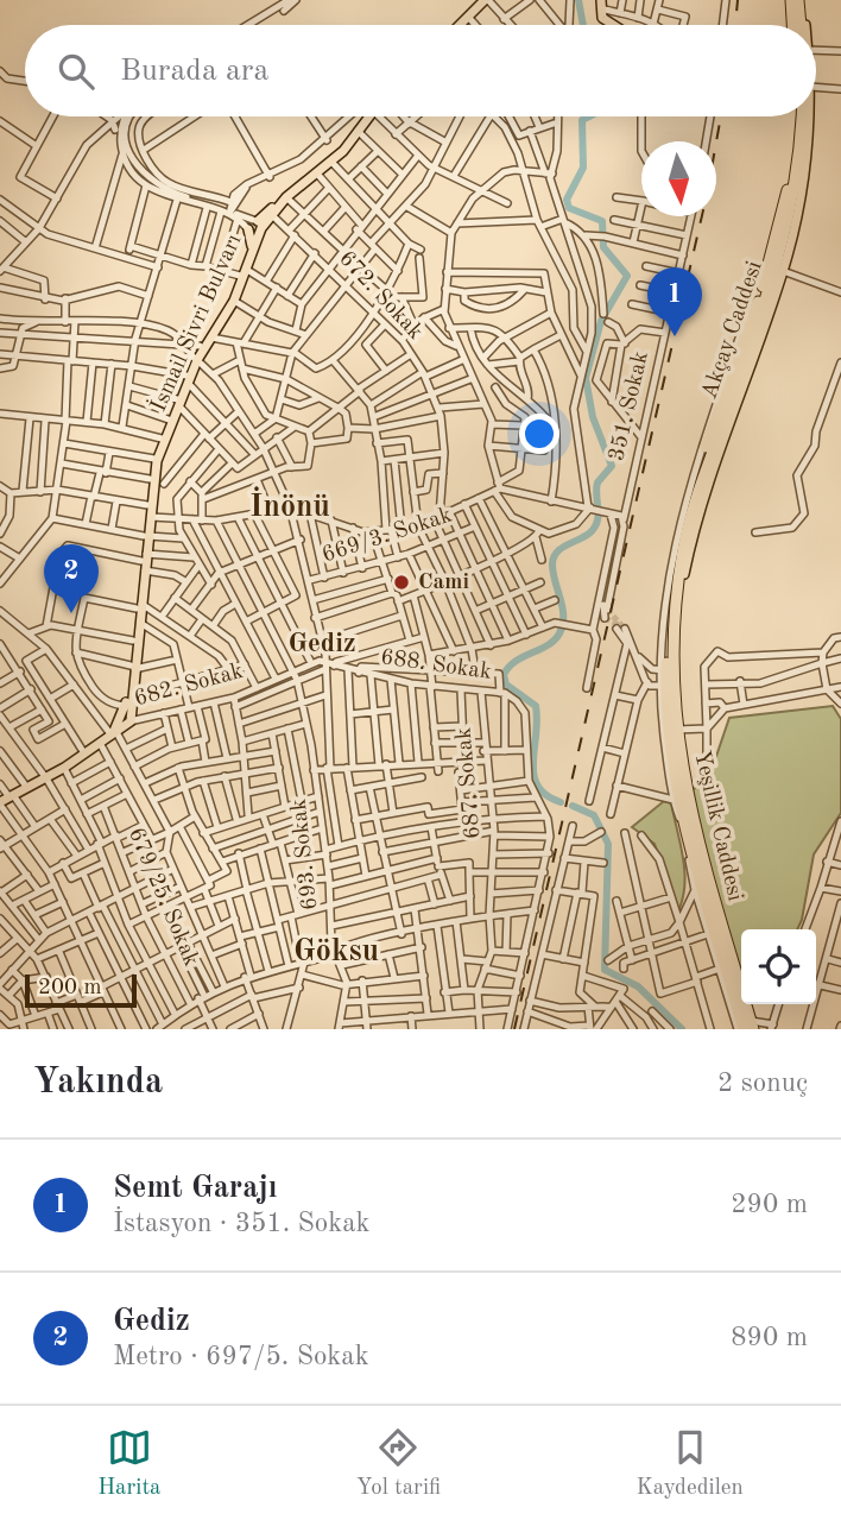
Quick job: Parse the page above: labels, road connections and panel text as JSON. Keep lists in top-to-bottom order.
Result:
{
  "streets": {
    "highway": ["Akçay Caddesi", "Yeşillik Caddesi"],
    "main road": ["İsmail Sivri Bulvarı"],
    "street": [
      "672. Sokak",
      "351. Sokak",
      "669/3. Sokak",
      "688. Sokak",
      "682. Sokak",
      "687. Sokak",
      "693. Sokak",
      "679/25. Sokak"
    ]
  },
  "crossings": [
    ["672. Sokak", "İsmail Sivri Bulvarı"],
    ["İsmail Sivri Bulvarı", "682. Sokak"],
    ["Akçay Caddesi", "Yeşillik Caddesi"],
    ["688. Sokak", "682. Sokak"],
    ["688. Sokak", "687. Sokak"],
    ["682. Sokak", "693. Sokak"]
  ],
  "districts": ["İnönü", "Gediz", "Göksu"],
  "places": ["Cami"],
  "scale_bar": "200 m",
  "north": "bottom",
  "page": {
    "search": "Burada ara",
    "pins": ["1", "2"],
    "scale": "200 m",
    "heading": ["Yakında", "2 sonuç"],
    "list": [
      {
        "mark": "1",
        "name": "Semt Garajı",
        "note": "İstasyon · 351. Sokak",
        "value": "290 m"
      },
      {
        "mark": "2",
        "name": "Gediz",
        "note": "Metro · 697/5. Sokak",
        "value": "890 m"
      }
    ],
    "nav": ["Harita", "Yol tarifi", "Kaydedilen"]
  }
}
